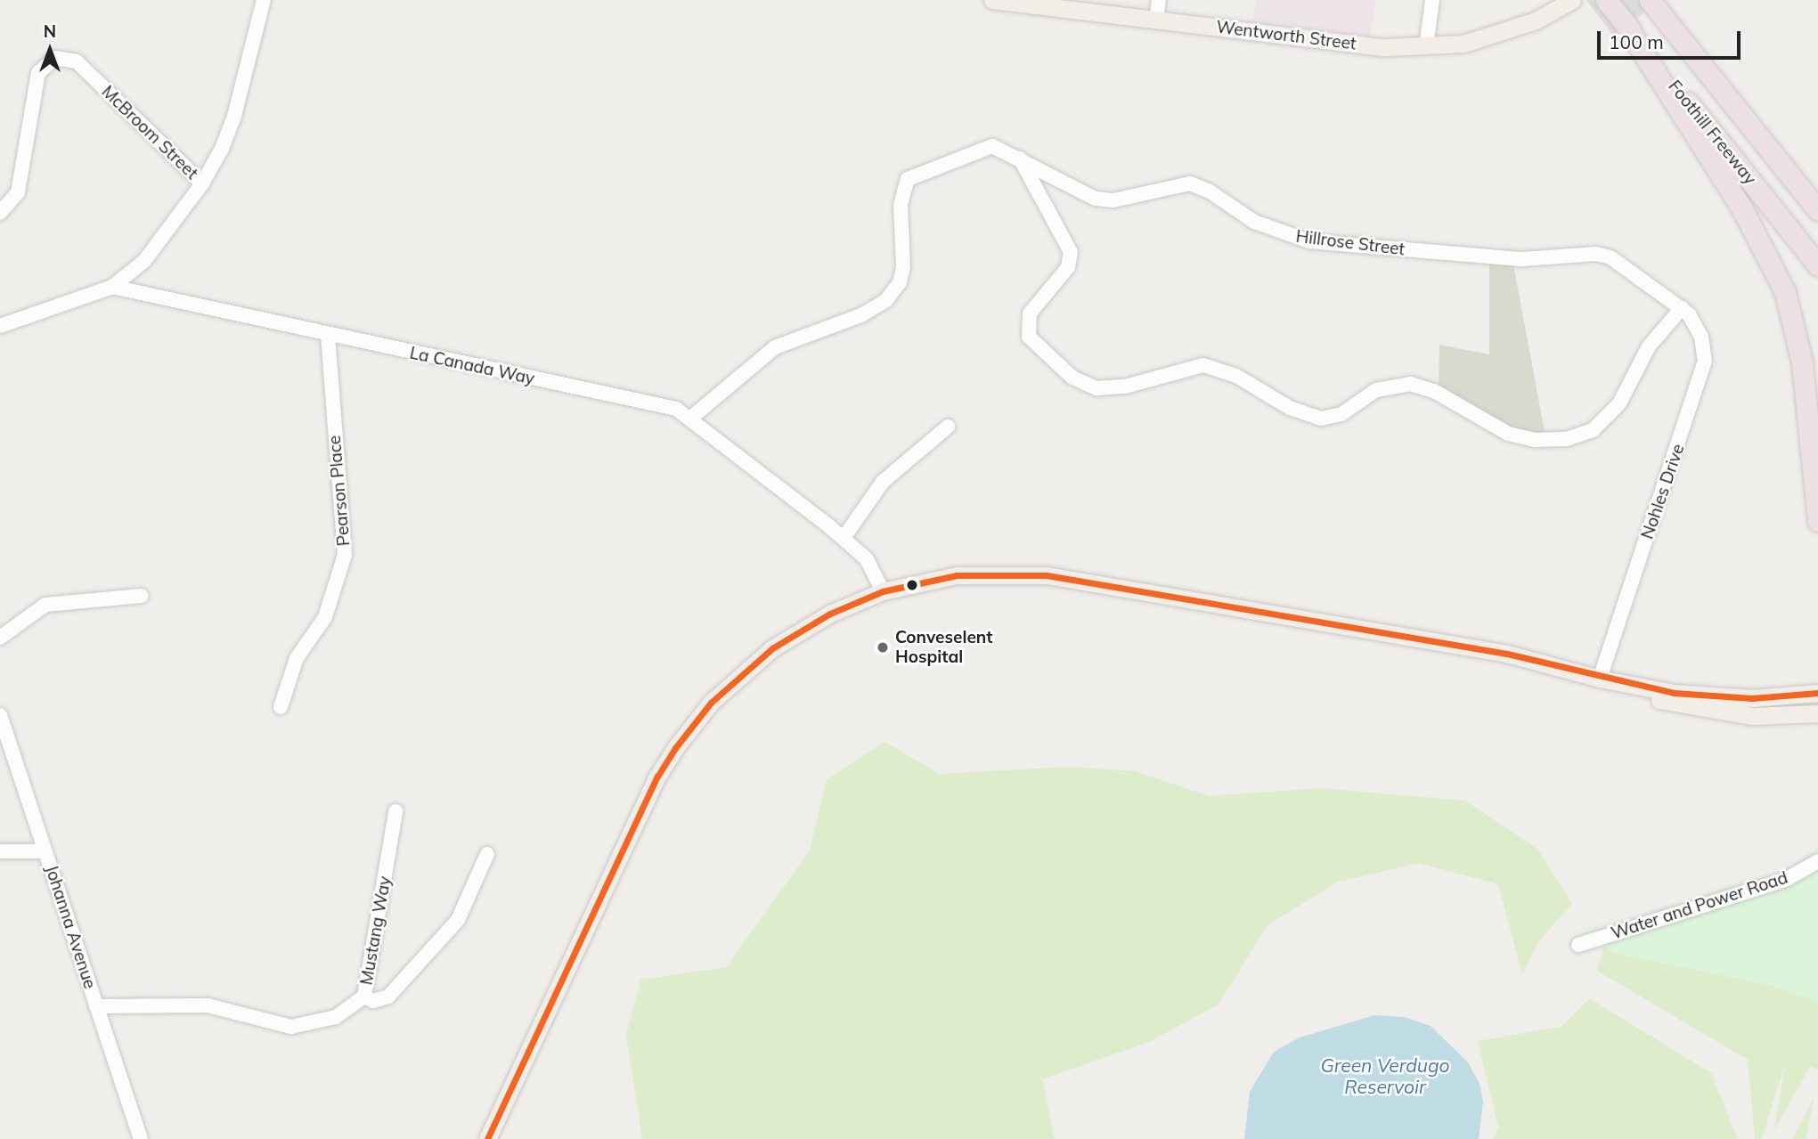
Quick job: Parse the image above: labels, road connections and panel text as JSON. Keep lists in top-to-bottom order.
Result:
{
  "streets": {
    "highway": ["Foothill Freeway"],
    "main road": ["Wentworth Street"],
    "street": [
      "McBroom Street",
      "Hillrose Street",
      "La Canada Way",
      "Pearson Place",
      "Nohles Drive",
      "Water and Power Road",
      "Johanna Avenue",
      "Mustang Way"
    ]
  },
  "crossings": [
    ["Hillrose Street", "La Canada Way"],
    ["Hillrose Street", "Nohles Drive"],
    ["La Canada Way", "Pearson Place"],
    ["Johanna Avenue", "Mustang Way"]
  ],
  "water": ["Green Verdugo Reservoir"],
  "places": ["Conveselent Hospital"],
  "scale_bar": "100 m",
  "north": "top"
}
